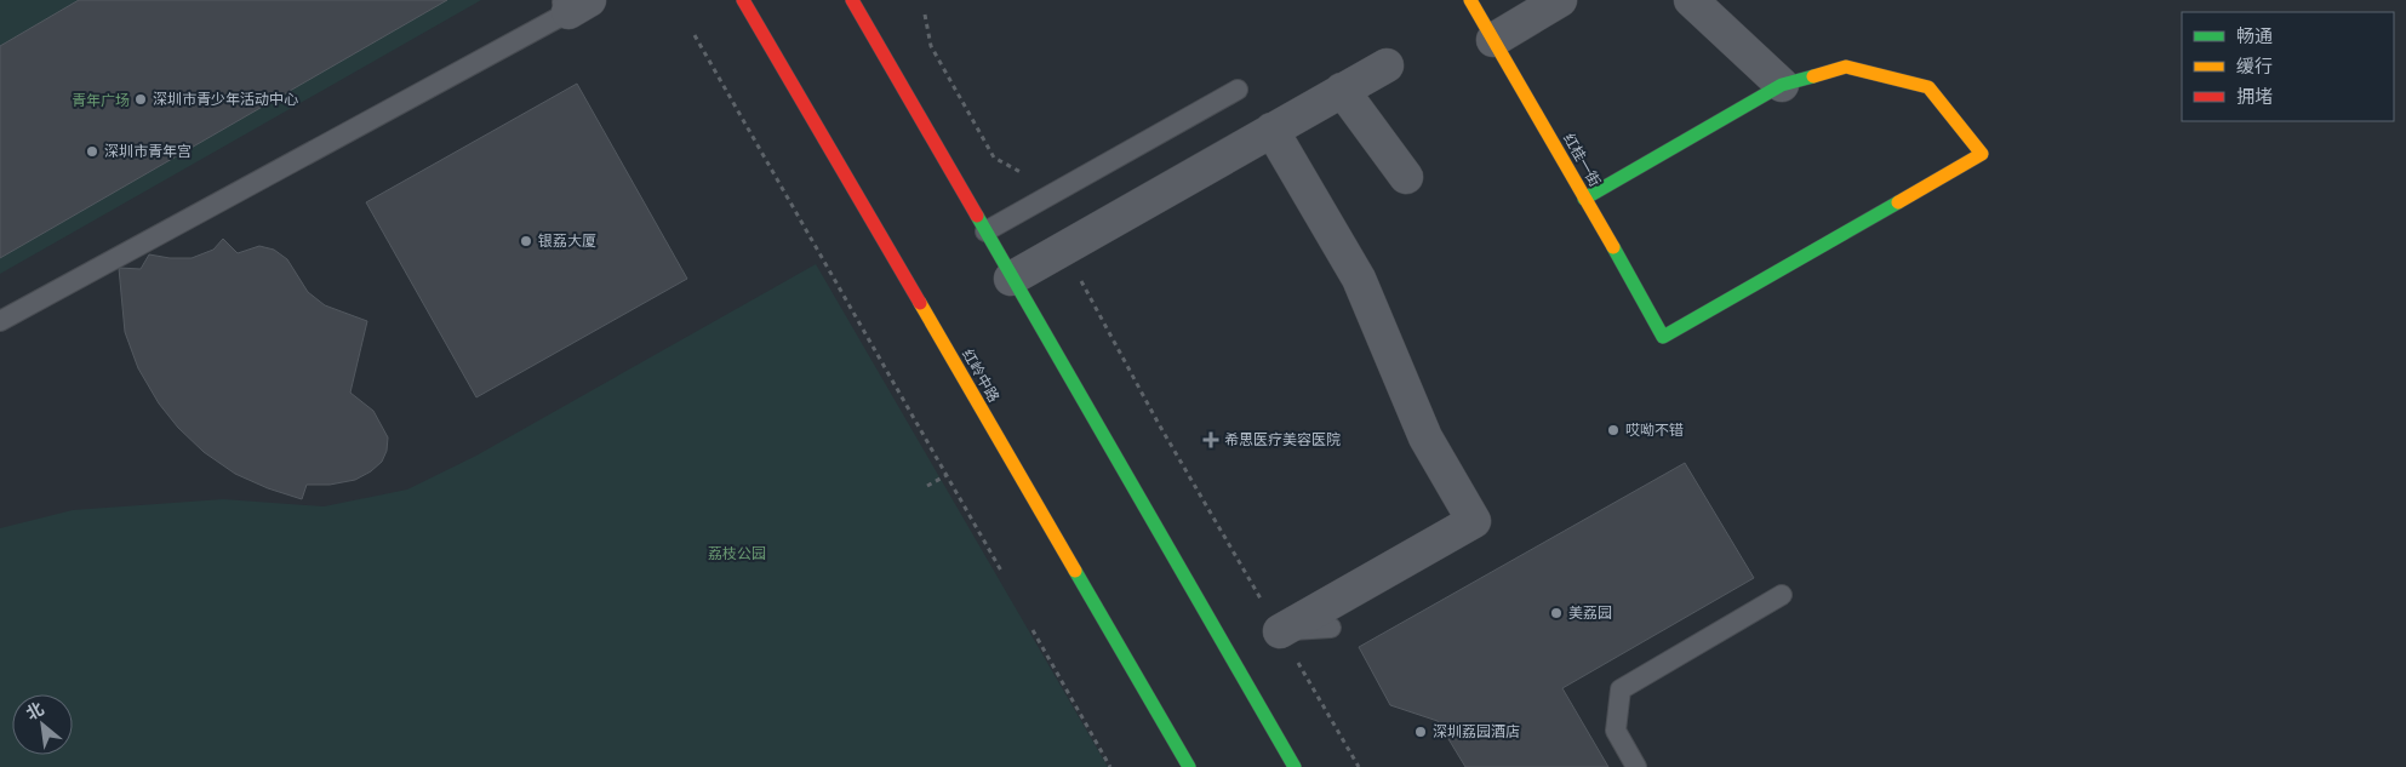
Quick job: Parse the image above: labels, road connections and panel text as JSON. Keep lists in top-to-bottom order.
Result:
{
  "streets": {
    "main road": ["红桂一街", "红岭中路"]
  },
  "parks": ["青年广场", "荔枝公园"],
  "places": {
    "other": [
      "深圳市青少年活动中心",
      "深圳市青年宫",
      "银荔大厦",
      "哎呦不错",
      "美荔园",
      "深圳荔园酒店"
    ],
    "health": ["希思医疗美容医院"]
  },
  "legend": ["畅通", "缓行", "拥堵"],
  "north": "top left"
}
